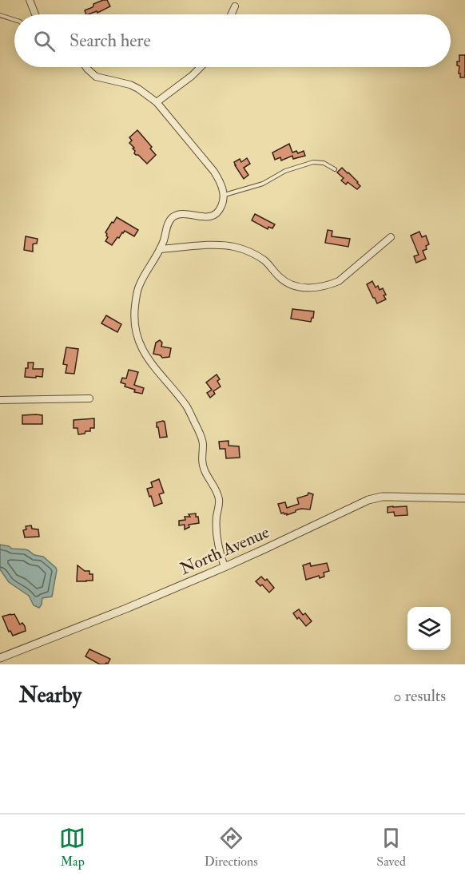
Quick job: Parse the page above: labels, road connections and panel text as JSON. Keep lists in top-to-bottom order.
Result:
{
  "streets": {
    "street": ["North Avenue"]
  },
  "page": {
    "search": "Search here",
    "heading": ["Nearby", "0 results"],
    "nav": ["Map", "Directions", "Saved"]
  }
}
